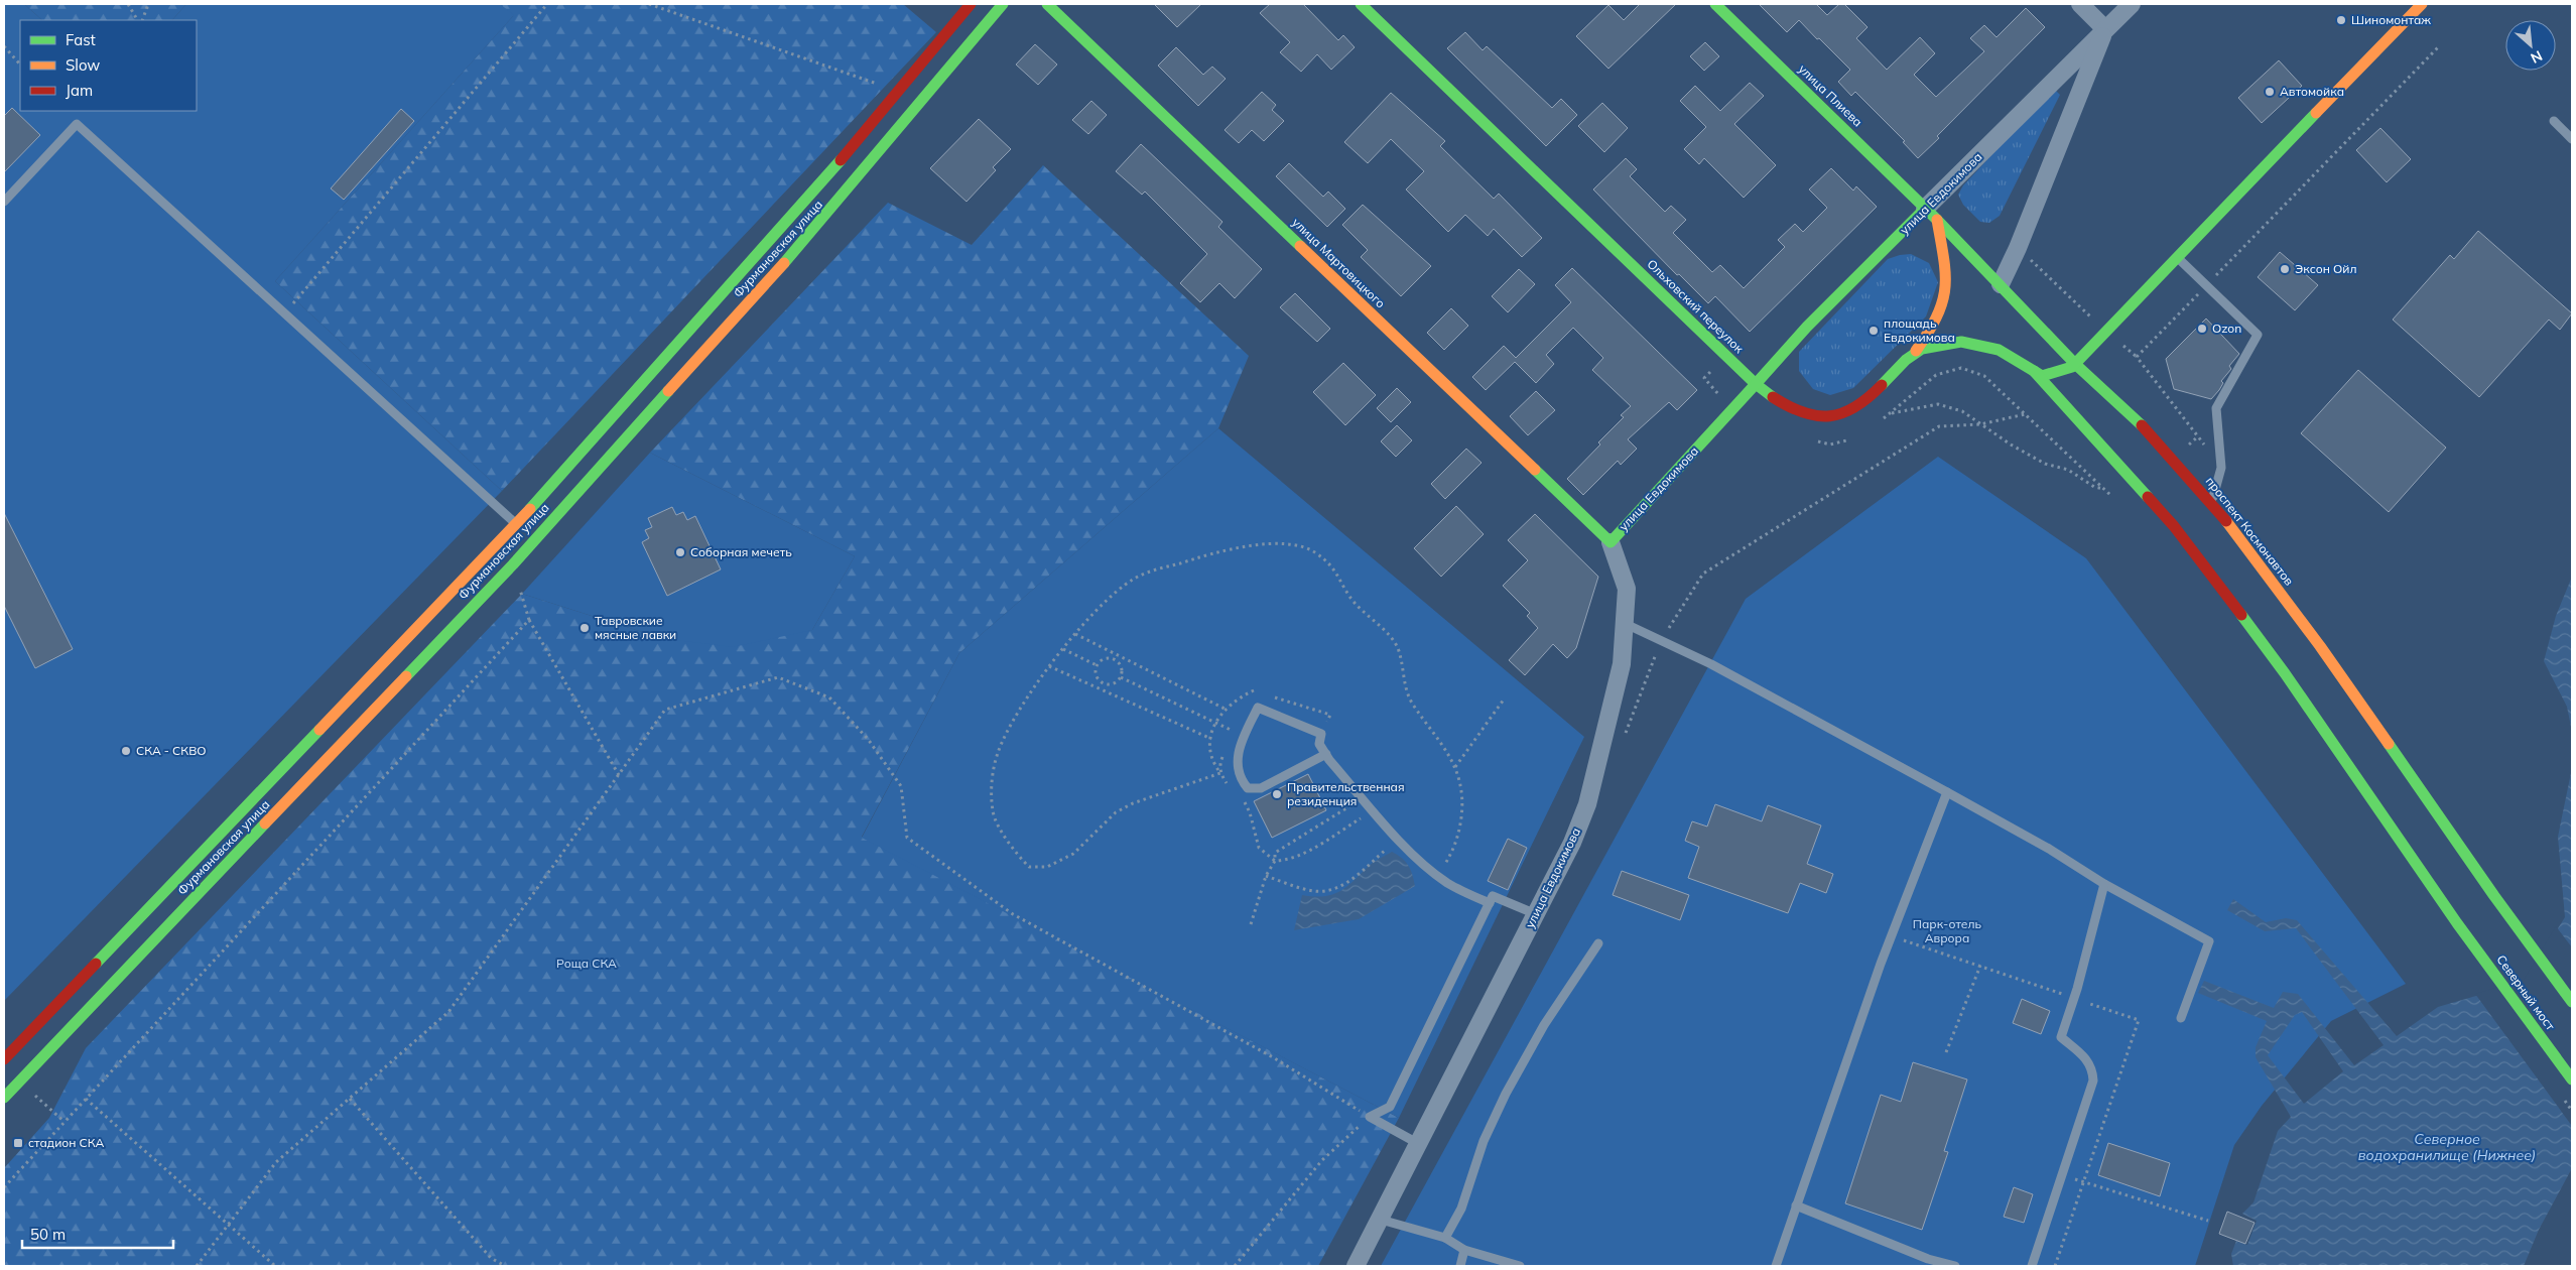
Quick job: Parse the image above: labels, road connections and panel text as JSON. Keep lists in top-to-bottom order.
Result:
{
  "streets": {
    "main road": [
      "улица Плиева",
      "улица Евдокимова",
      "Фурмановская улица",
      "улица Мартовицкого",
      "Ольховский переулок",
      "проспект Космонавтов",
      "Северный мост"
    ]
  },
  "crossings": [
    ["улица Плиева", "улица Евдокимова"],
    ["улица Плиева", "проспект Космонавтов"],
    ["улица Евдокимова", "улица Мартовицкого"],
    ["улица Евдокимова", "Ольховский переулок"],
    ["улица Евдокимова", "проспект Космонавтов"]
  ],
  "water": ["Северное водохранилище (Нижнее)"],
  "parks": ["Парк-отель Аврора", "Роща СКА"],
  "places": {
    "other": [
      "Шиномонтаж",
      "Автомойка",
      "Эксон Ойл",
      "Ozon",
      "площадь Евдокимова",
      "Соборная мечеть",
      "Тавровские мясные лавки",
      "СКА - СКВО",
      "Правительственная резиденция"
    ],
    "transit": ["стадион СКА"]
  },
  "legend": ["Fast", "Slow", "Jam"],
  "scale_bar": "50 m",
  "north": "bottom right"
}
